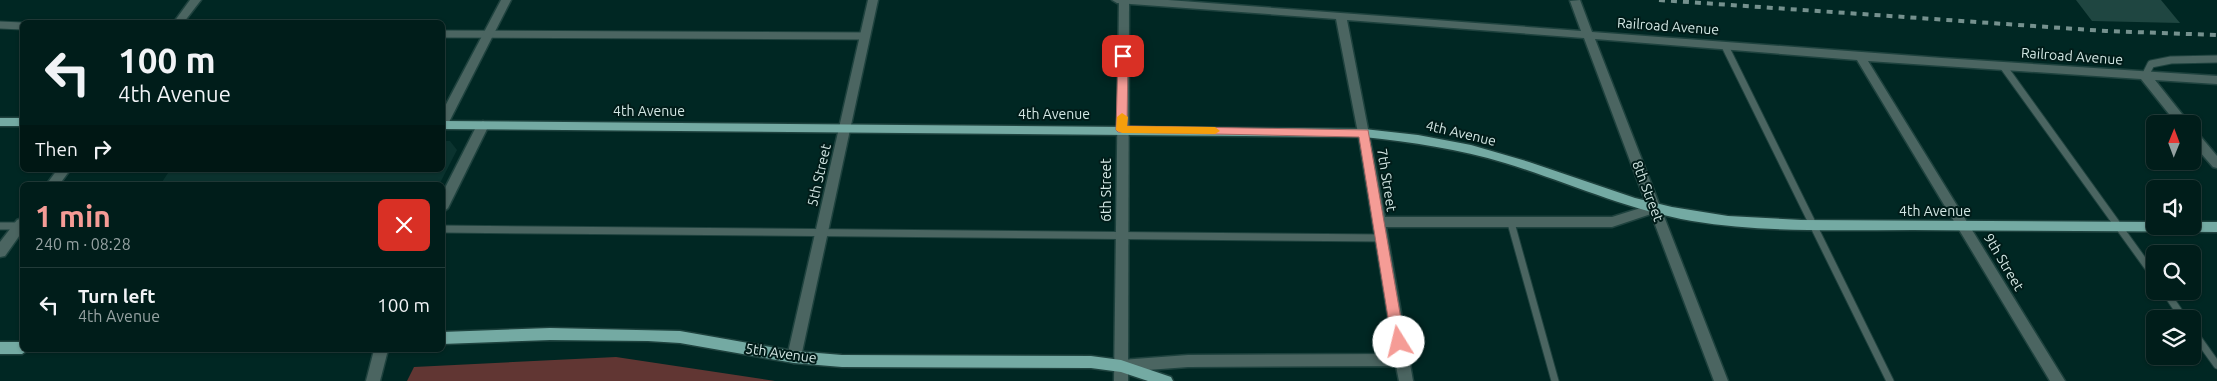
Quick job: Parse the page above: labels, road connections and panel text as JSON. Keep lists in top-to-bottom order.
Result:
{
  "streets": {
    "main road": ["4th Avenue", "5th Avenue"],
    "street": [
      "Railroad Avenue",
      "5th Street",
      "7th Street",
      "6th Street",
      "8th Street",
      "9th Street"
    ]
  },
  "crossings": [
    ["Railroad Avenue", "7th Street"],
    ["Railroad Avenue", "6th Street"],
    ["Railroad Avenue", "8th Street"],
    ["Railroad Avenue", "9th Street"],
    ["4th Avenue", "5th Street"],
    ["4th Avenue", "7th Street"],
    ["4th Avenue", "6th Street"],
    ["4th Avenue", "8th Street"],
    ["4th Avenue", "9th Street"],
    ["5th Street", "5th Avenue"],
    ["7th Street", "5th Avenue"],
    ["6th Street", "5th Avenue"]
  ],
  "north": "top",
  "page": {
    "turn": ["100 m", "4th Avenue"],
    "then": "Then",
    "heading": ["1 min", "240 m · 08:28"],
    "list": [
      {
        "name": "Turn left",
        "note": "4th Avenue",
        "value": "100 m"
      }
    ]
  }
}
